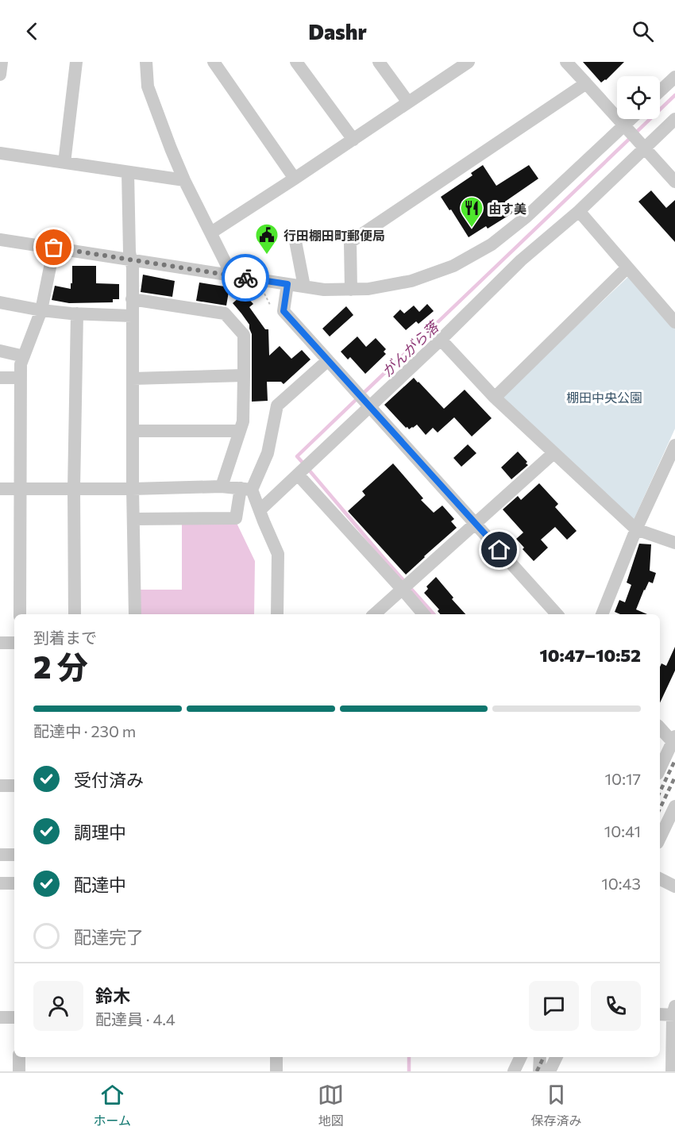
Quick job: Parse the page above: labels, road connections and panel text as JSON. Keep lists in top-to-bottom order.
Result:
{
  "water": ["がんがら落"],
  "parks": ["棚田中央公園"],
  "places": {
    "restaurant": ["由す美"],
    "public building": ["行田棚田町郵便局"]
  },
  "page": {
    "header": "Dashr",
    "heading": ["2 分", "到着まで", "10:47–10:52"],
    "panel": ["鈴木", "配達員 · 4.4"],
    "bar": "配達中 · 230 m",
    "list": [
      ["受付済み", "10:17"],
      ["調理中", "10:41"],
      ["配達中", "10:43"],
      "配達完了"
    ],
    "tabs": ["ホーム", "地図", "保存済み"]
  }
}
